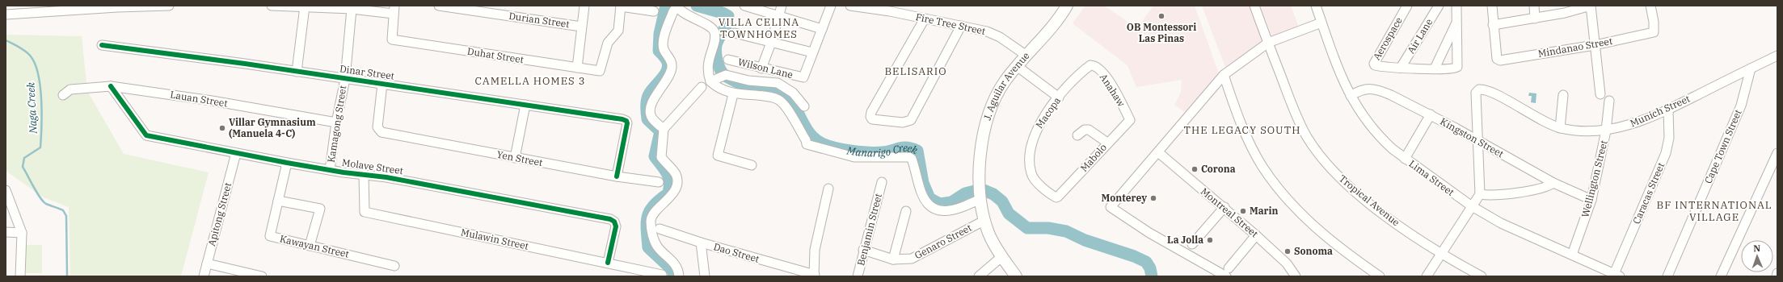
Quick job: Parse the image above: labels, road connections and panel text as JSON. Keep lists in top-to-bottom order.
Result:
{
  "streets": {
    "main road": ["J. Aguilar Avenue"],
    "street": [
      "Durian Street",
      "Fire Tree Street",
      "Air Lane",
      "Aerospace",
      "Mindanao Street",
      "Duhat Street",
      "Wilson Lane",
      "Dinar Street",
      "Anahaw",
      "Lauan Street",
      "Munich Street",
      "Macopa",
      "Kamagong Street",
      "Kingston Street",
      "Cape Town Street",
      "Mabolo",
      "Yen Street",
      "Molave Street",
      "Lima Street",
      "Wellington Street",
      "Caracas Street",
      "Tropical Avenue",
      "Montreal Street",
      "Apitong Street",
      "Benjamin Street",
      "Mulawin Street",
      "Genaro Street",
      "Kawayan Street",
      "Dao Street"
    ]
  },
  "crossings": [
    ["Fire Tree Street", "J. Aguilar Avenue"],
    ["Air Lane", "Aerospace"],
    ["Dinar Street", "Kamagong Street"],
    ["Dinar Street", "Yen Street"],
    ["Anahaw", "Macopa"],
    ["Anahaw", "Mabolo"],
    ["Lauan Street", "Kamagong Street"],
    ["Lauan Street", "Molave Street"],
    ["Munich Street", "Kingston Street"],
    ["Munich Street", "Cape Town Street"],
    ["Munich Street", "Wellington Street"],
    ["Munich Street", "Caracas Street"],
    ["Macopa", "Mabolo"],
    ["Kamagong Street", "Molave Street"],
    ["Kingston Street", "Lima Street"],
    ["Kingston Street", "Wellington Street"],
    ["Molave Street", "Apitong Street"],
    ["Molave Street", "Mulawin Street"],
    ["Molave Street", "Kawayan Street"],
    ["Lima Street", "Wellington Street"],
    ["Lima Street", "Caracas Street"],
    ["Benjamin Street", "Genaro Street"]
  ],
  "districts": [
    "VILLA CELINA TOWNHOMES",
    "BELISARIO",
    "CAMELLA HOMES 3",
    "THE LEGACY SOUTH",
    "BF INTERNATIONAL VILLAGE"
  ],
  "water": ["Naga Creek", "Manarigo Creek"],
  "places": [
    "OB Montessori Las Pinas",
    "Villar Gymnasium (Manuela 4-C)",
    "Corona",
    "Monterey",
    "Marin",
    "La Jolla",
    "Sonoma"
  ],
  "north": "top"
}
